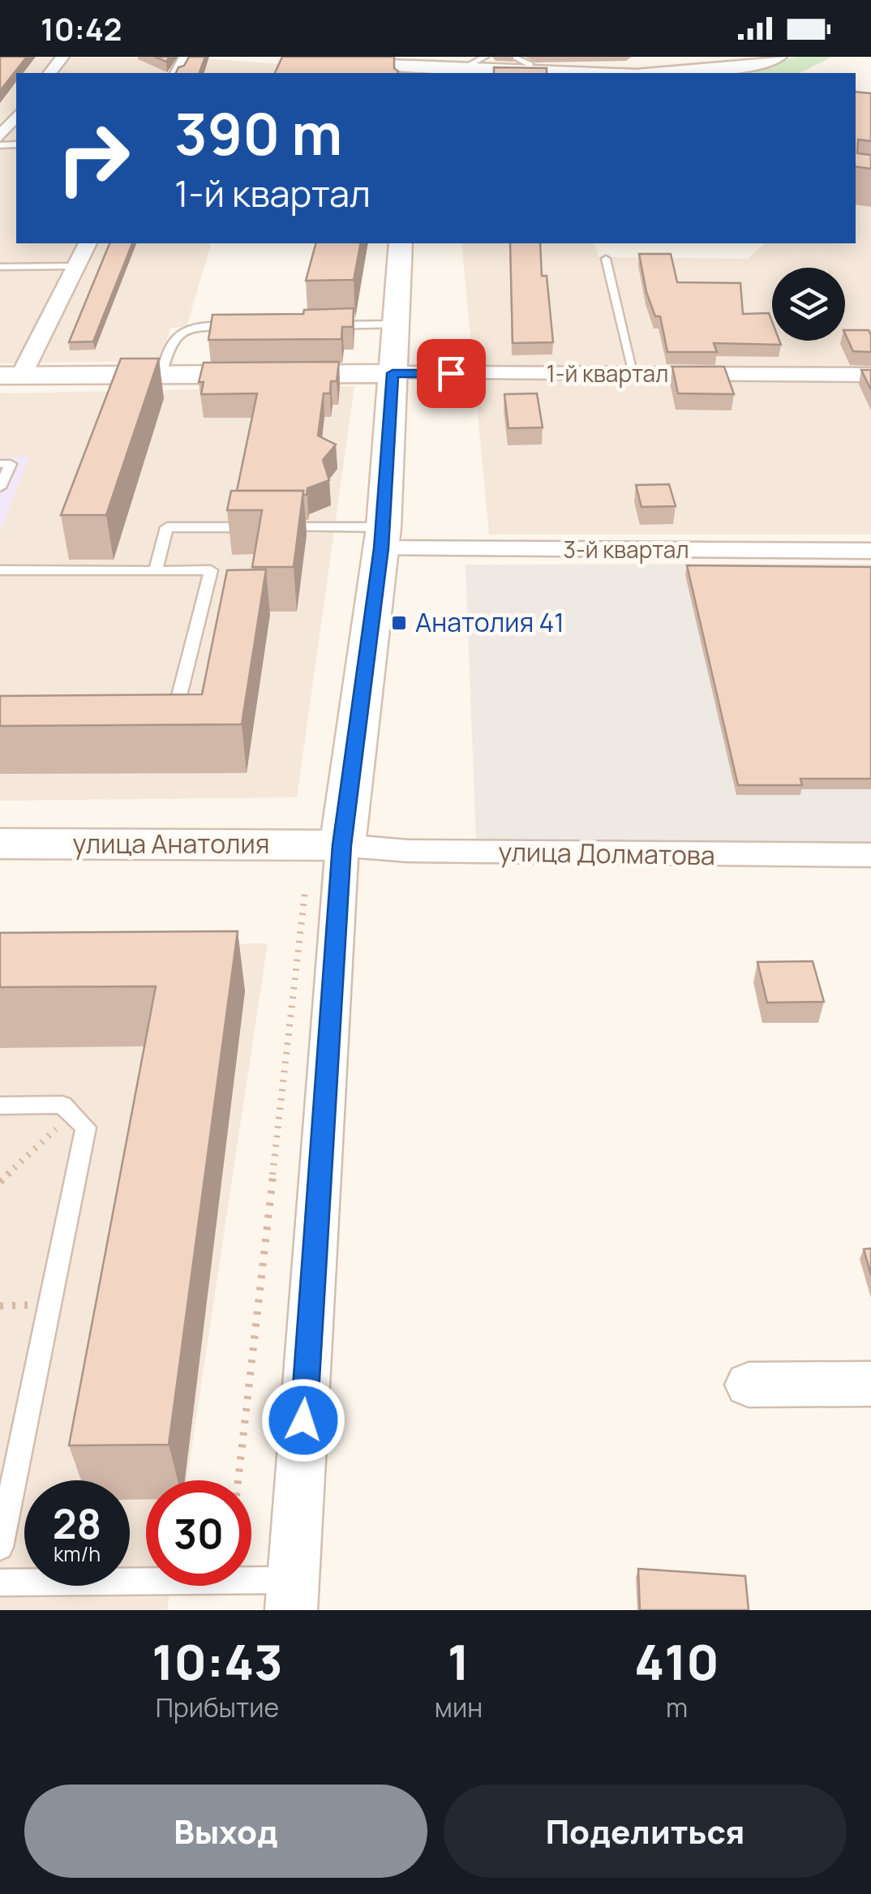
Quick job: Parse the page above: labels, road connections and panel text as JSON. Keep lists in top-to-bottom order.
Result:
{
  "streets": {
    "street": [
      "1-й квартал",
      "3-й квартал",
      "улица Анатолия",
      "улица Долматова"
    ]
  },
  "crossings": [
    ["улица Анатолия", "улица Долматова"]
  ],
  "places": {
    "transit": ["Анатолия 41"]
  },
  "page": {
    "status": "10:42",
    "turn": ["390 m", "1-й квартал"],
    "speed": "28 km/h",
    "limit": "30",
    "eta": [
      "10:43",
      "Прибытие",
      "1",
      "мин",
      "410",
      "m"
    ],
    "buttons": ["Выход", "Поделиться"]
  }
}
